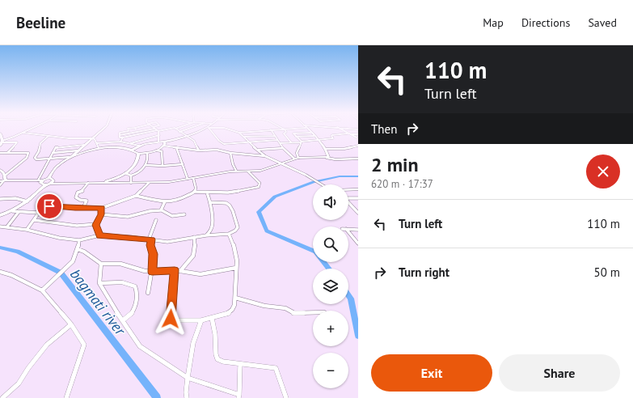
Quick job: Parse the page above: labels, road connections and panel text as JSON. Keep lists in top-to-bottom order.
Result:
{
  "water": ["bagmati river"],
  "page": {
    "header": "Beeline",
    "nav": ["Map", "Directions", "Saved"],
    "turn": ["110 m", "Turn left"],
    "then": "Then",
    "heading": ["2 min", "620 m · 17:37"],
    "map_buttons": ["+", "−"],
    "list": [
      {
        "name": "Turn left",
        "value": "110 m"
      },
      {
        "name": "Turn right",
        "value": "50 m"
      }
    ],
    "buttons": ["Exit", "Share"]
  }
}
